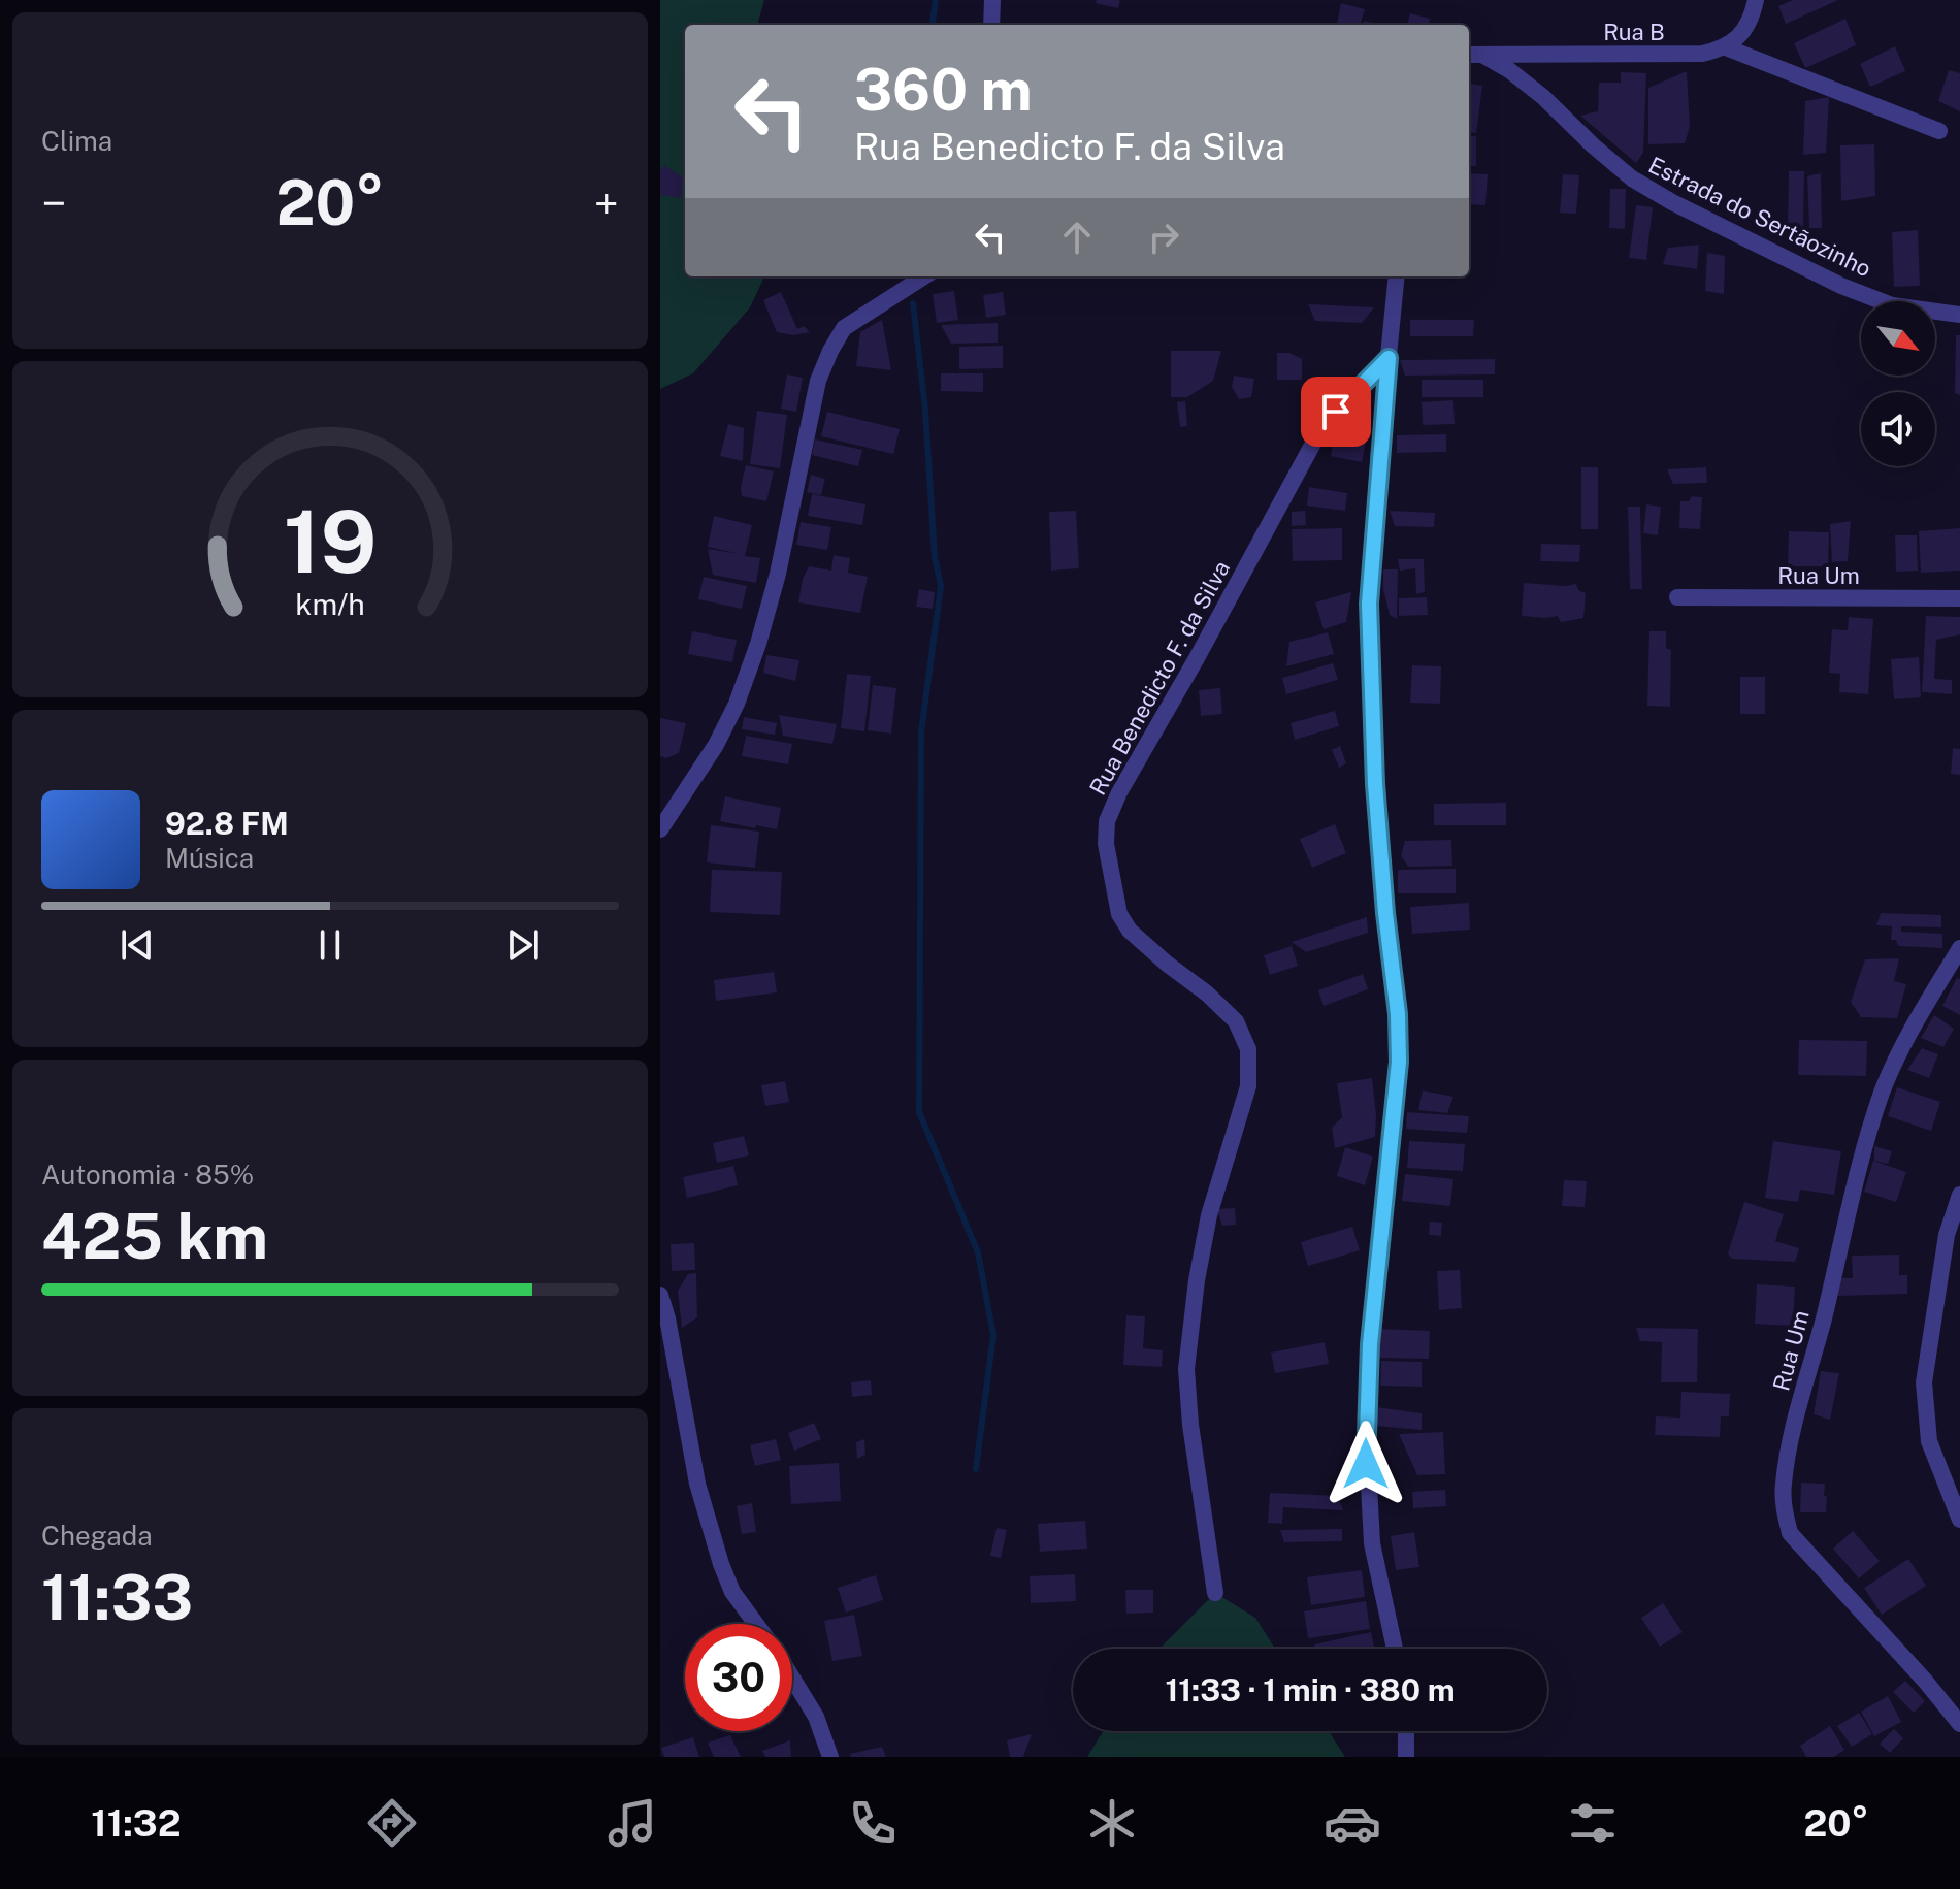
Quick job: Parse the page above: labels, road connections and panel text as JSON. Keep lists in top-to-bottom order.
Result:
{
  "streets": {
    "street": [
      "Rua B",
      "Estrada do Sertãozinho",
      "Rua Um",
      "Rua Benedicto F. da Silva"
    ]
  },
  "crossings": [
    ["Rua B", "Estrada do Sertãozinho"]
  ],
  "north": "bottom right",
  "page": {
    "tile": [
      "Clima",
      ["Autonomia · 85%", "425 km"],
      ["Chegada", "11:33"]
    ],
    "turn": ["360 m", "Rua Benedicto F. da Silva"],
    "heat": ["−", "20°", "+"],
    "song": ["92.8 FM", "Música"],
    "limit": "30",
    "trip": "11:33 · 1 min · 380 m",
    "tabs": ["11:32", "20°"],
    "gauge": ["19", "km/h"]
  }
}
